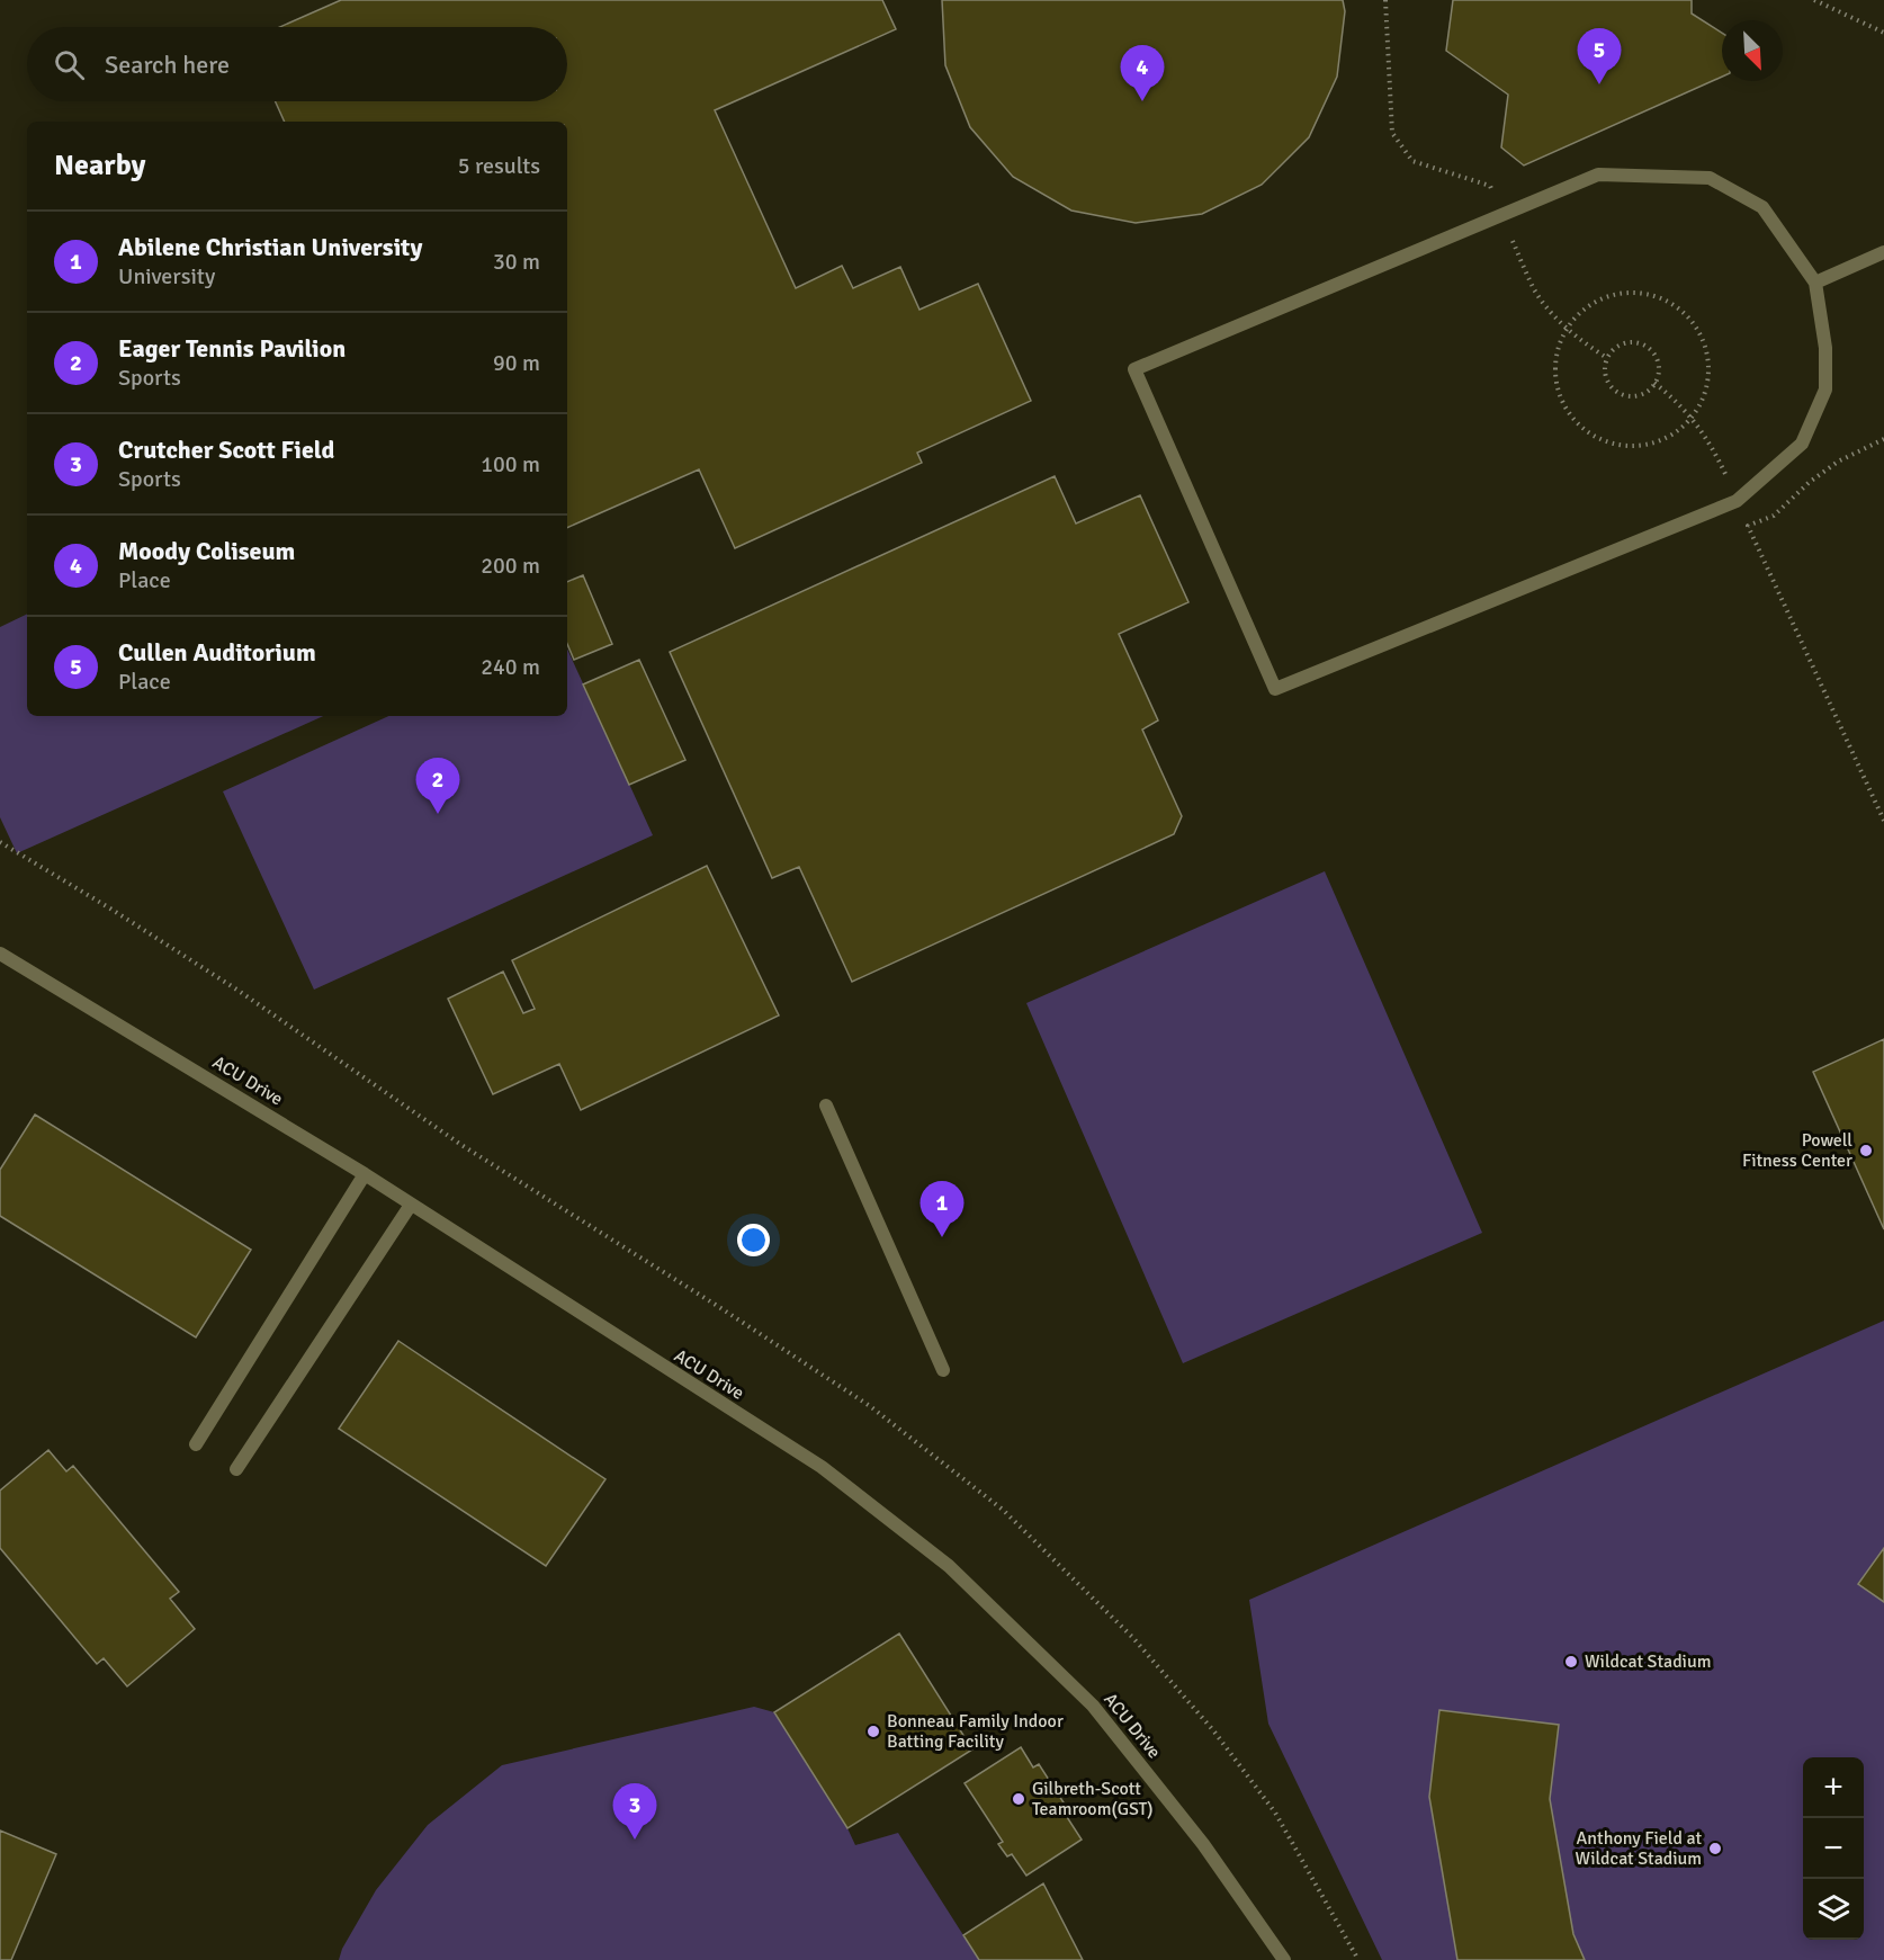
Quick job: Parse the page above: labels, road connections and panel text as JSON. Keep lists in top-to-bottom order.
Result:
{
  "streets": {
    "lane": ["ACU Drive"]
  },
  "places": [
    "Powell Fitness Center",
    "Wildcat Stadium",
    "Bonneau Family Indoor Batting Facility",
    "Gilbreth-Scott Teamroom(GST)",
    "Anthony Field at Wildcat Stadium"
  ],
  "north": "bottom right",
  "page": {
    "search": "Search here",
    "pins": [
      "5",
      "4",
      "2",
      "1",
      "3"
    ],
    "heading": ["Nearby", "5 results"],
    "list": [
      {
        "mark": "1",
        "name": "Abilene Christian University",
        "note": "University",
        "value": "30 m"
      },
      {
        "mark": "2",
        "name": "Eager Tennis Pavilion",
        "note": "Sports",
        "value": "90 m"
      },
      {
        "mark": "3",
        "name": "Crutcher Scott Field",
        "note": "Sports",
        "value": "100 m"
      },
      {
        "mark": "4",
        "name": "Moody Coliseum",
        "note": "Place",
        "value": "200 m"
      },
      {
        "mark": "5",
        "name": "Cullen Auditorium",
        "note": "Place",
        "value": "240 m"
      }
    ],
    "map_buttons": ["+", "−"]
  }
}
